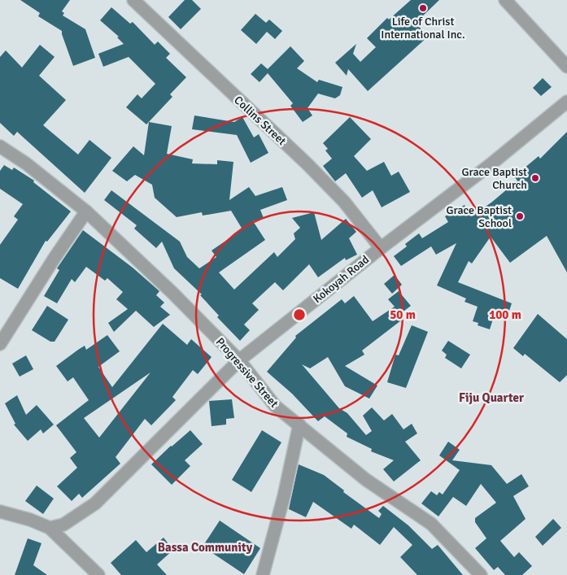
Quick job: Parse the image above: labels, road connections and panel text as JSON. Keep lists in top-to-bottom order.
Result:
{
  "streets": {
    "street": ["Collins Street", "Kokoyah Road", "Progressive Street"]
  },
  "crossings": [
    ["Collins Street", "Kokoyah Road"],
    ["Kokoyah Road", "Progressive Street"]
  ],
  "districts": ["Fiju Quarter", "Bassa Community"],
  "places": ["Life of Christ International Inc.", "Grace Baptist Church", "Grace Baptist School"],
  "rings": ["50 m", "100 m"]
}
